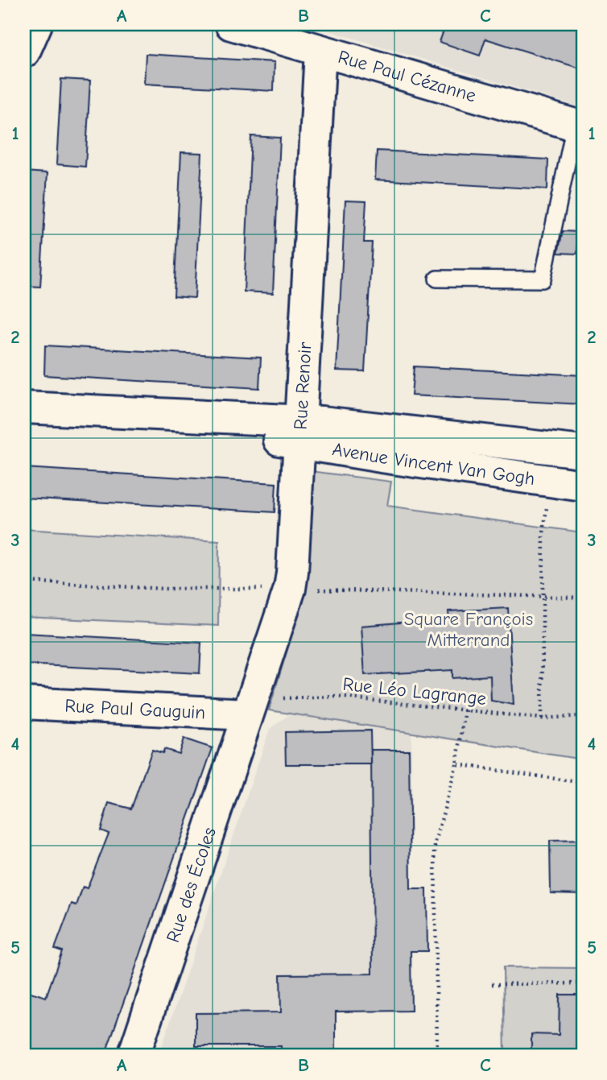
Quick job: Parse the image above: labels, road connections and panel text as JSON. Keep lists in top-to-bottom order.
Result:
{
  "streets": {
    "street": [
      "Rue Paul Cézanne",
      "Rue Renoir",
      "Avenue Vincent Van Gogh",
      "Rue Paul Gauguin",
      "Rue des Écoles"
    ],
    "path": ["Rue Léo Lagrange"]
  },
  "crossings": [
    ["Rue Paul Cézanne", "Rue Renoir"],
    ["Rue Renoir", "Avenue Vincent Van Gogh"],
    ["Rue Renoir", "Rue Léo Lagrange"],
    ["Rue Renoir", "Rue Paul Gauguin"],
    ["Rue Renoir", "Rue des Écoles"],
    ["Rue Léo Lagrange", "Rue Paul Gauguin"],
    ["Rue Léo Lagrange", "Rue des Écoles"],
    ["Rue Paul Gauguin", "Rue des Écoles"]
  ],
  "parks": ["Square François Mitterrand"],
  "grid": {
    "columns": ["A", "B", "C"],
    "rows": [
      "1",
      "2",
      "3",
      "4",
      "5"
    ]
  }
}
